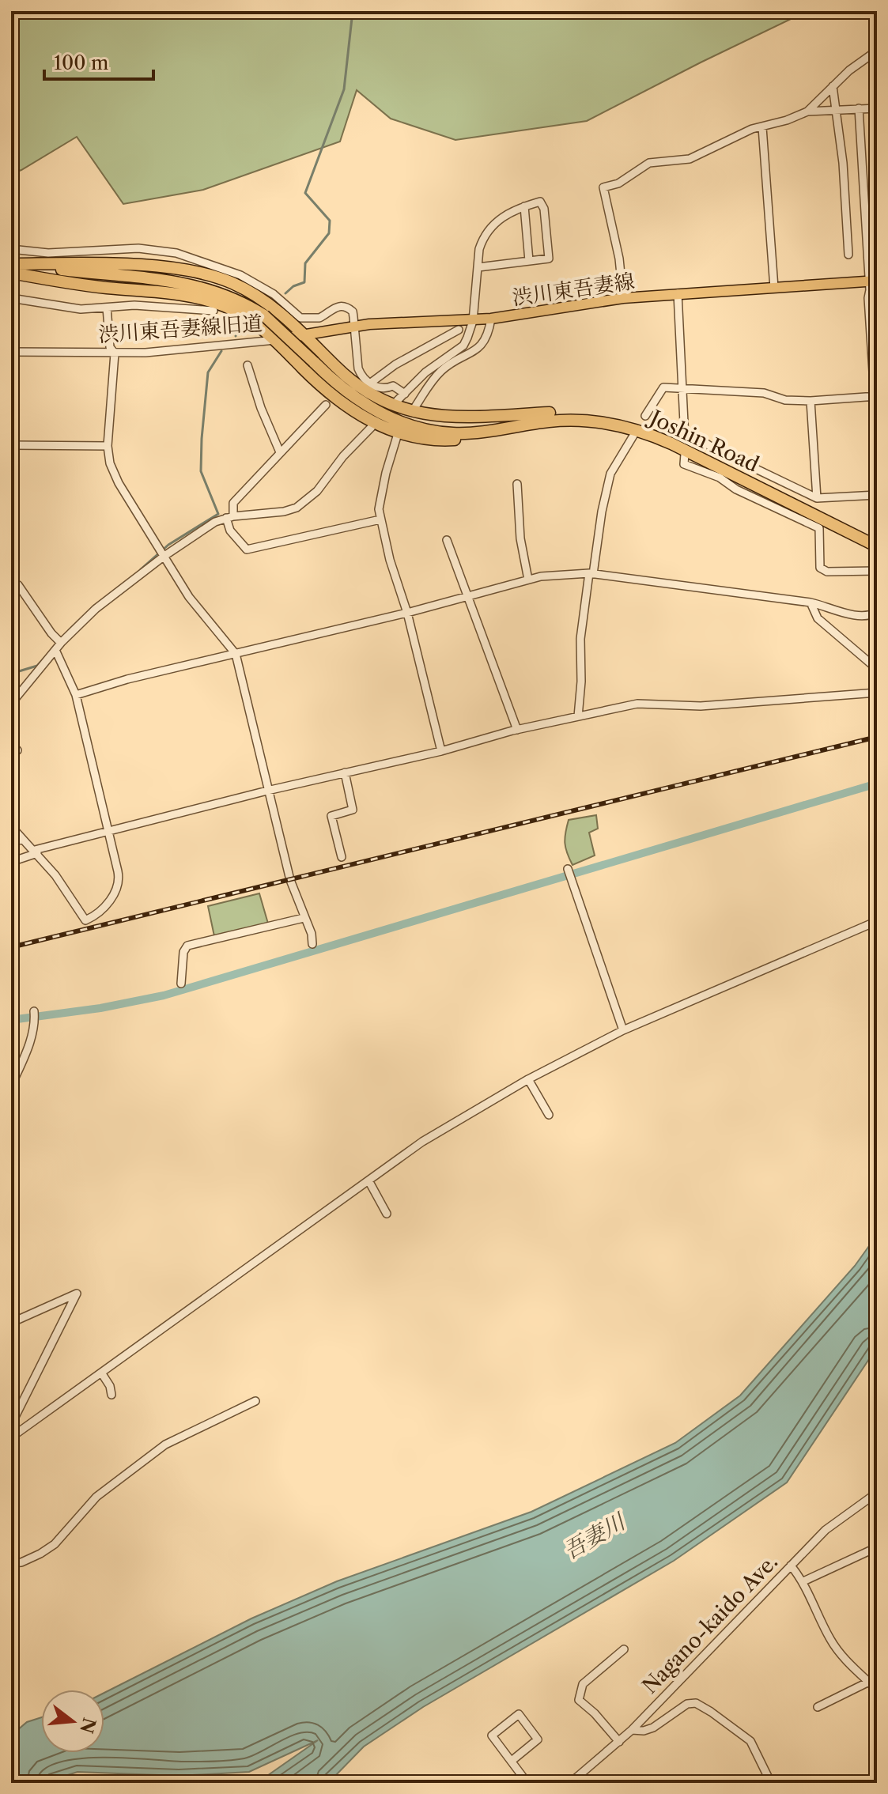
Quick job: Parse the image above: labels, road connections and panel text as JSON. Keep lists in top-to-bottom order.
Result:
{
  "streets": {
    "highway": ["Joshin Road"],
    "main road": ["渋川東吾妻線"],
    "street": ["渋川東吾妻線旧道", "Nagano-kaido Ave."]
  },
  "crossings": [
    ["渋川東吾妻線", "渋川東吾妻線旧道"]
  ],
  "water": ["吾妻川"],
  "scale_bar": "100 m",
  "north": "right"
}
